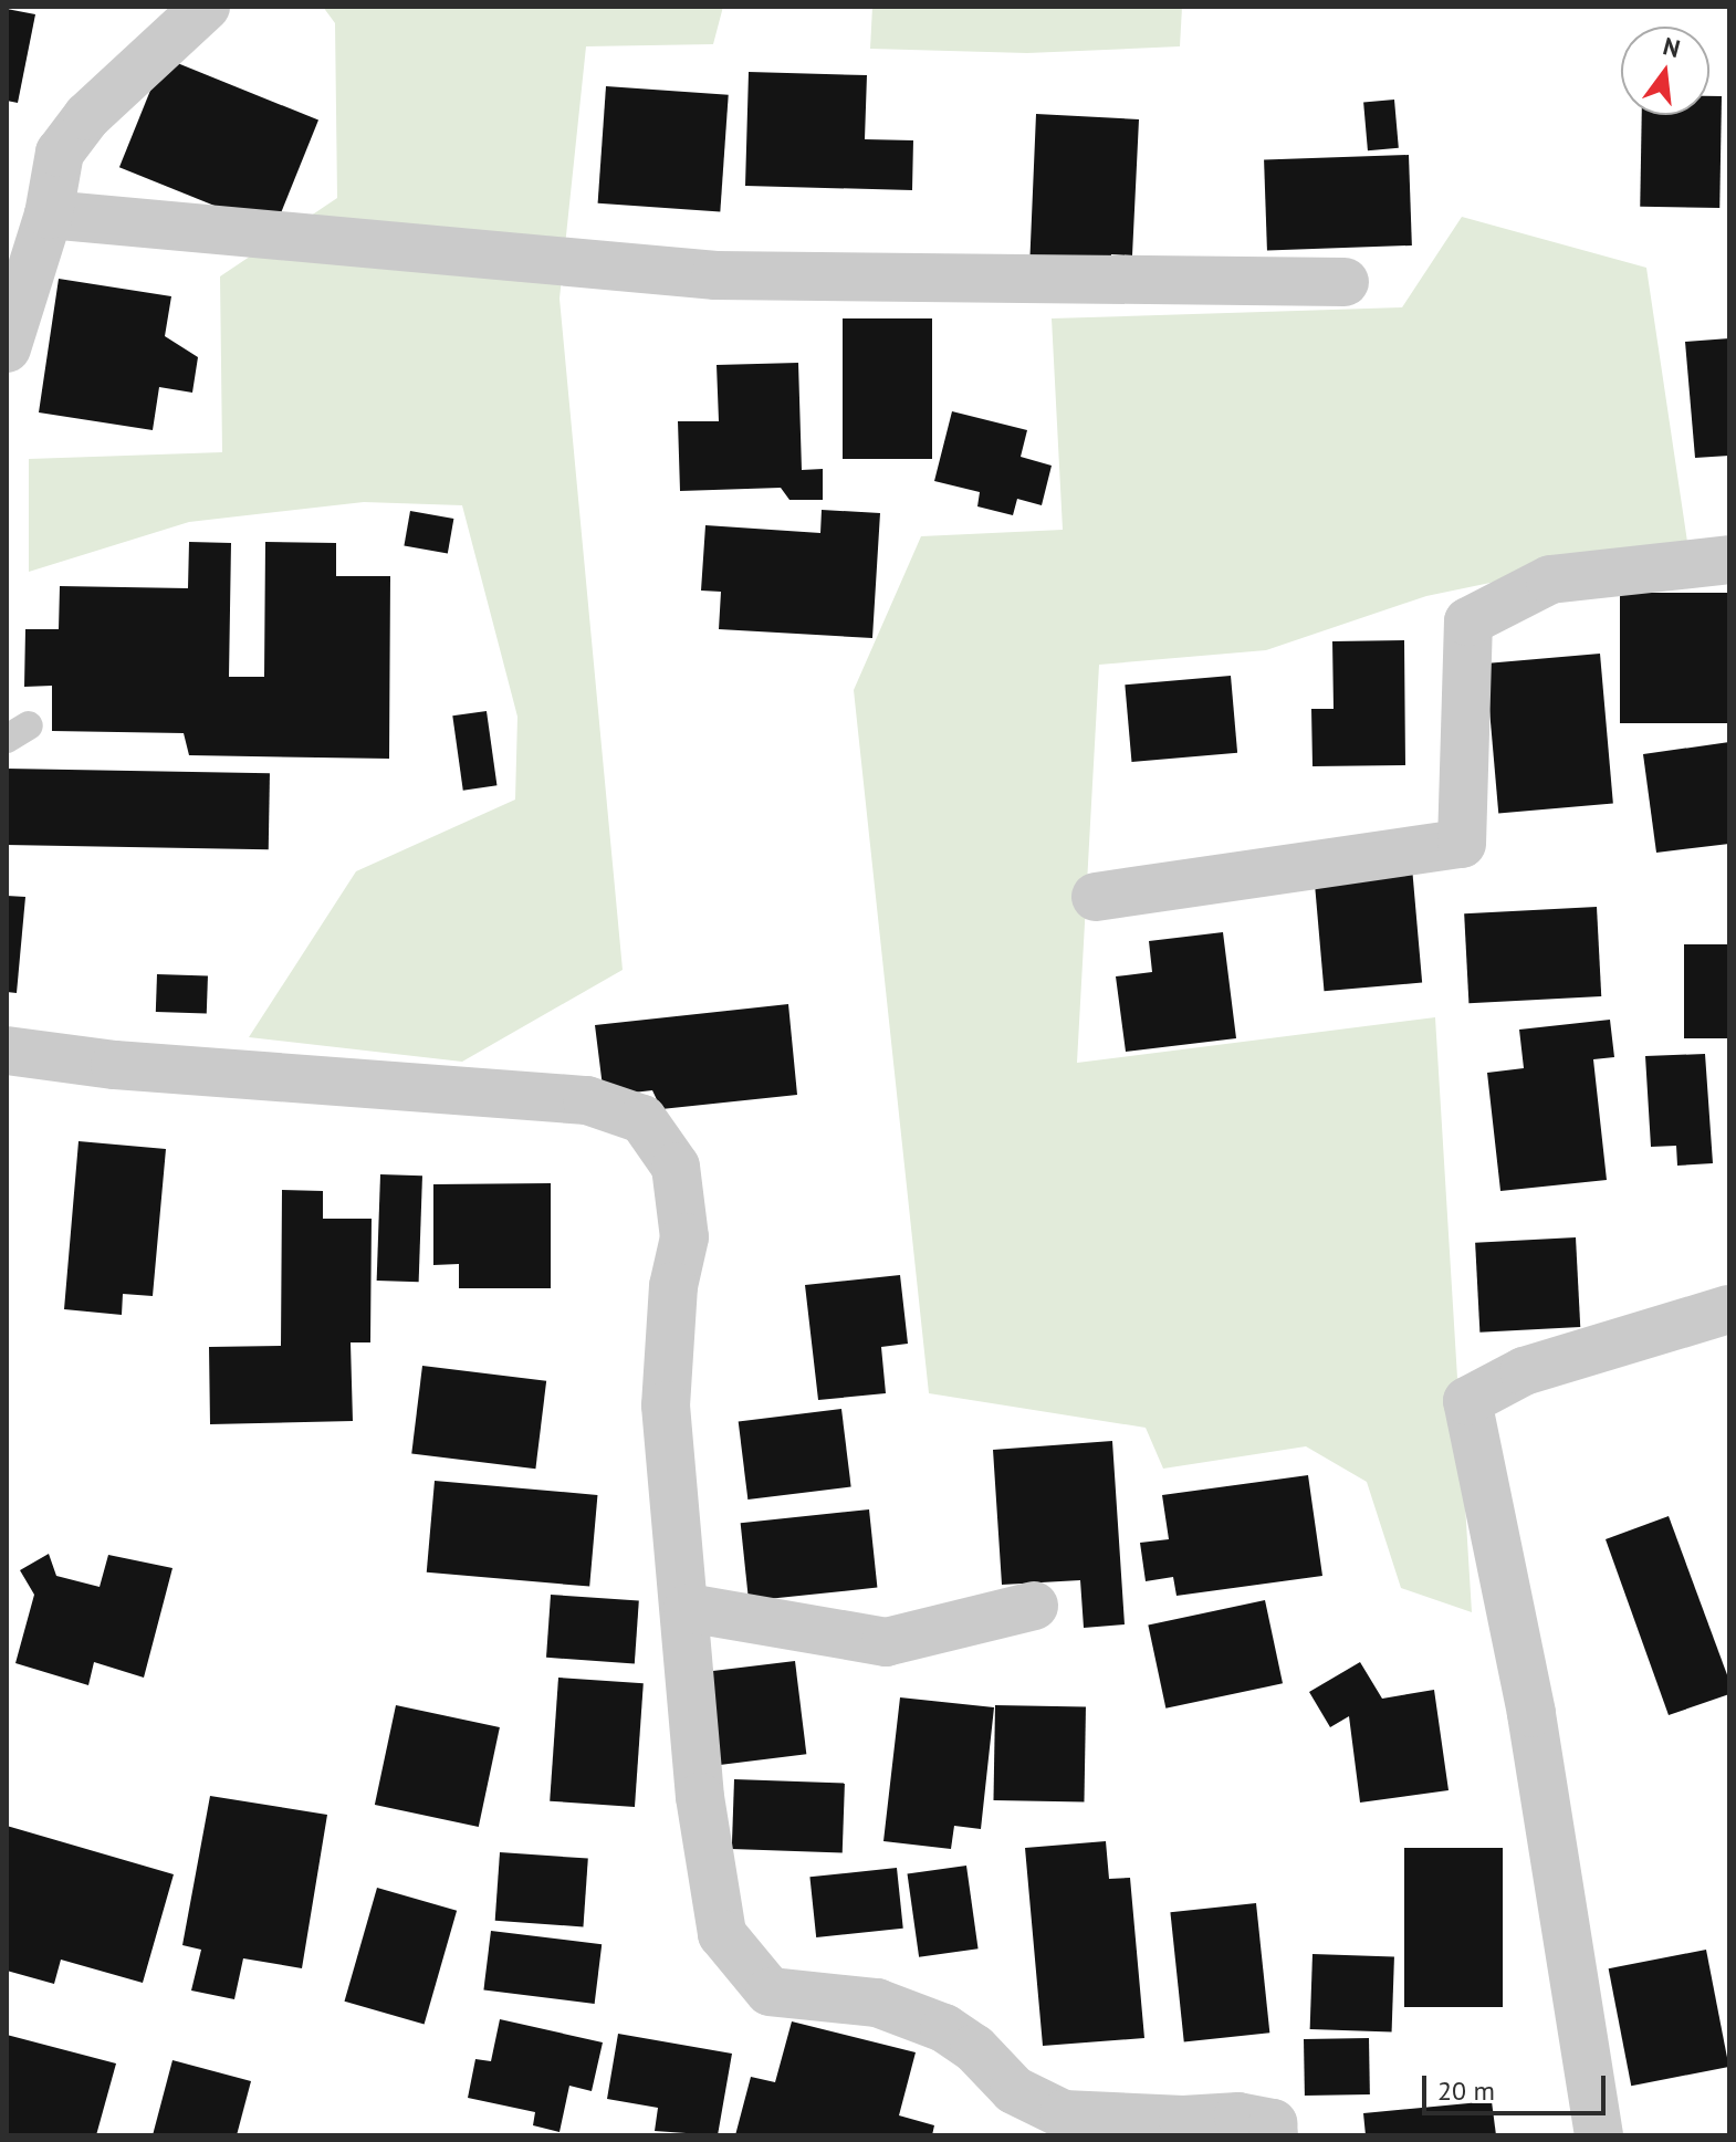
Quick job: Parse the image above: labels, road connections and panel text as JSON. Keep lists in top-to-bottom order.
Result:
{
  "scale_bar": "20 m",
  "north": "top"
}
